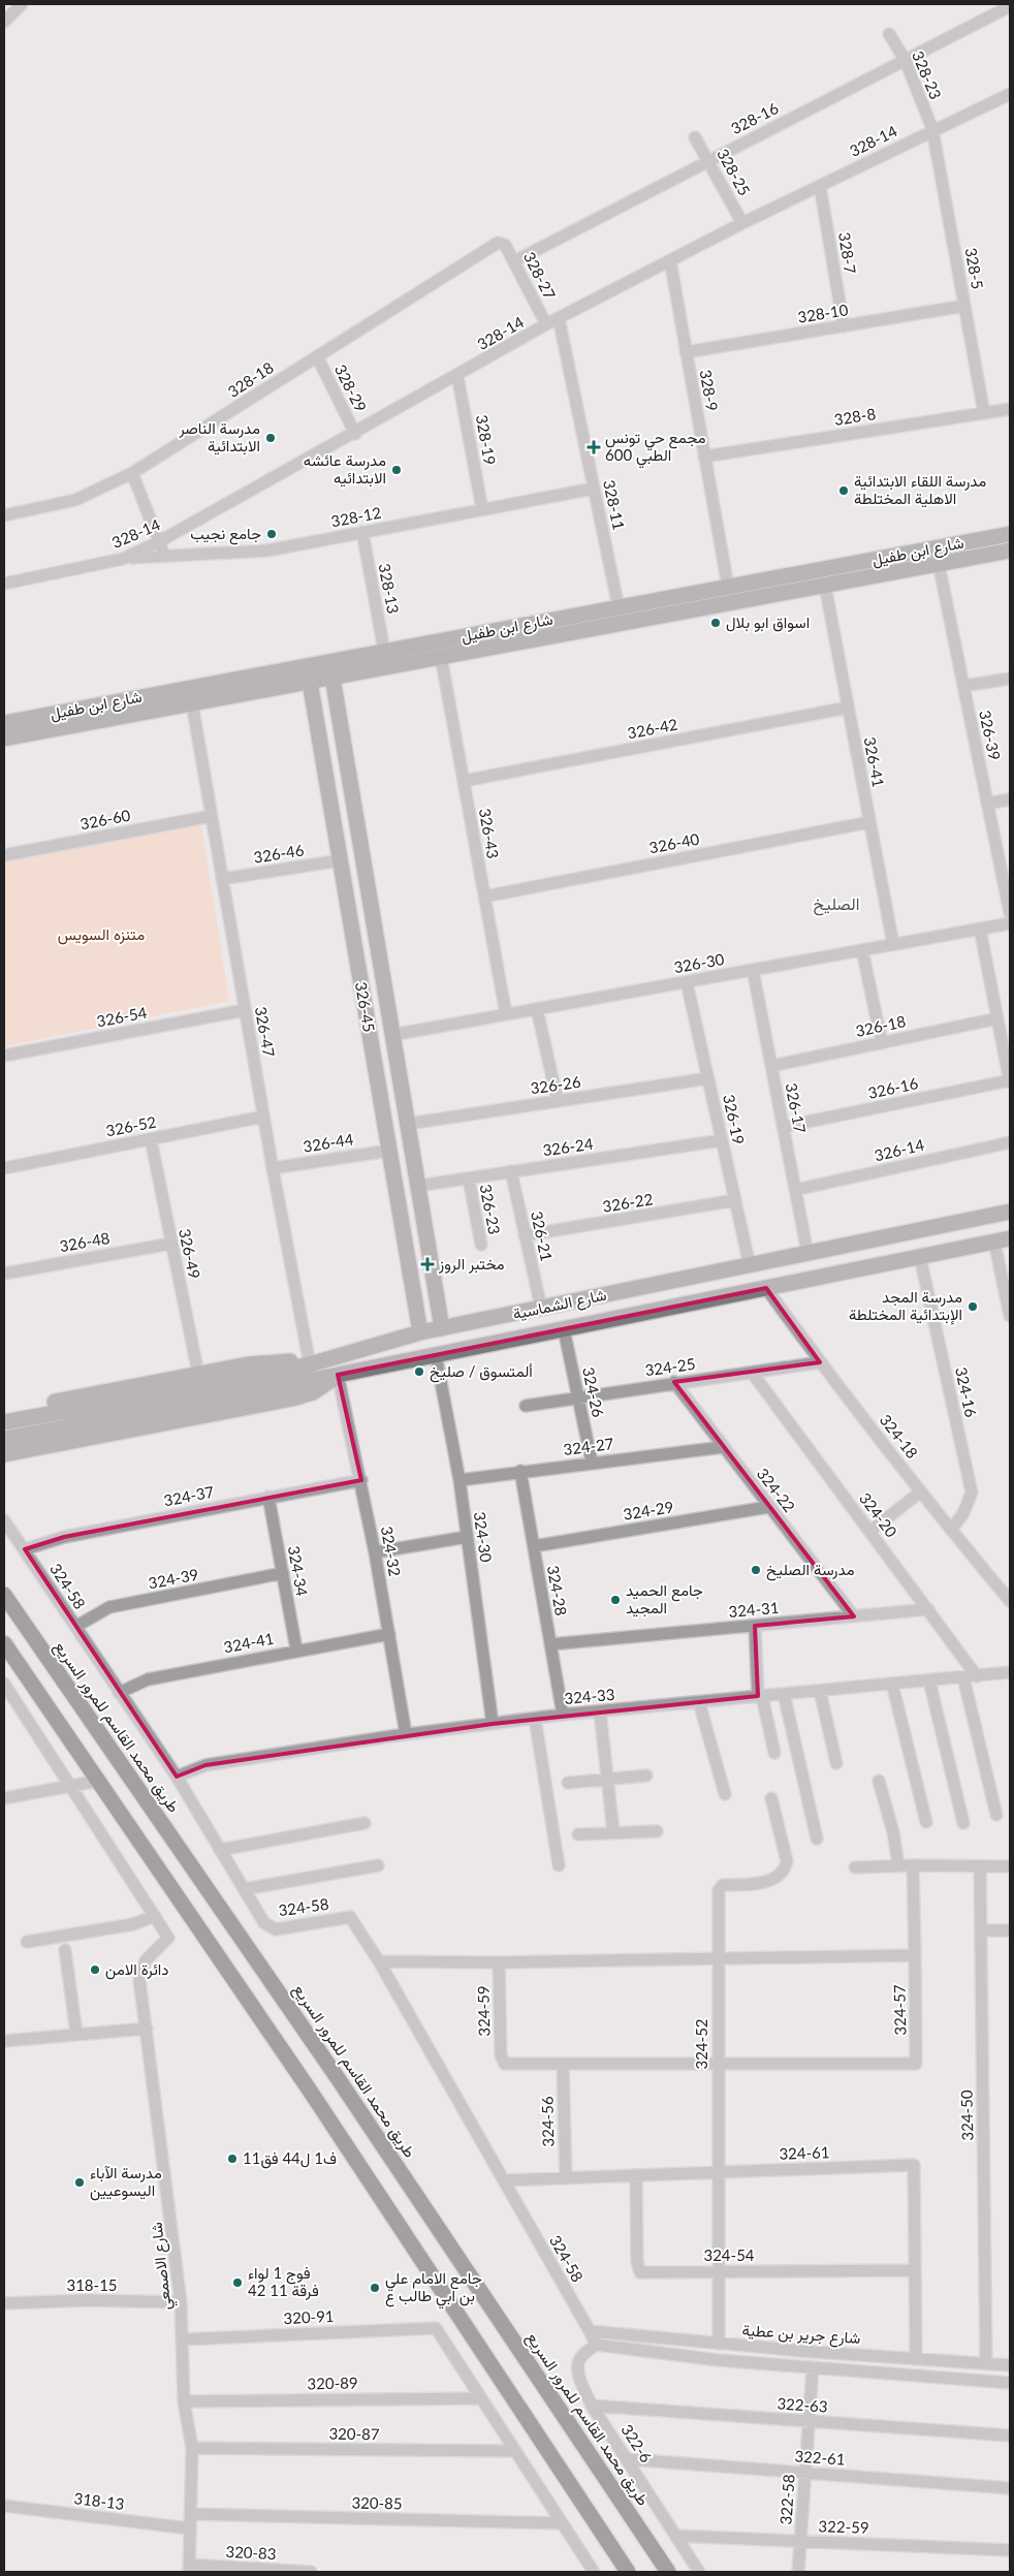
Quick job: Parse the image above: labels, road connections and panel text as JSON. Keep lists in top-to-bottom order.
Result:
{
  "streets": {
    "highway": ["طريق محمد القاسم للمرور السريع"],
    "street": [
      "328-23",
      "328-16",
      "328-14",
      "328-25",
      "328-7",
      "328-5",
      "328-27",
      "328-10",
      "328-18",
      "328-29",
      "328-9",
      "328-8",
      "328-19",
      "328-11",
      "328-12",
      "شارع ابن طفيل",
      "328-13",
      "326-42",
      "326-39",
      "326-41",
      "326-60",
      "326-43",
      "326-40",
      "326-46",
      "326-30",
      "326-45",
      "326-54",
      "326-18",
      "326-47",
      "326-26",
      "326-16",
      "326-17",
      "326-19",
      "326-52",
      "326-44",
      "326-24",
      "326-14",
      "326-22",
      "326-23",
      "326-21",
      "326-48",
      "326-49",
      "شارع الشماسية",
      "324-25",
      "324-26",
      "324-16",
      "324-18",
      "324-27",
      "324-22",
      "324-37",
      "324-29",
      "324-20",
      "324-30",
      "324-32",
      "324-34",
      "324-39",
      "324-58",
      "324-28",
      "324-31",
      "324-41",
      "324-33",
      "324-57",
      "324-59",
      "324-52",
      "324-50",
      "324-56",
      "324-61",
      "324-54",
      "شارع الاصمعي",
      "318-15",
      "320-91",
      "شارع جرير بن عطية",
      "320-89",
      "322-63",
      "320-87",
      "322-6",
      "322-61",
      "322-58",
      "318-13",
      "320-85",
      "322-59",
      "320-83"
    ]
  },
  "crossings": [
    ["328-23", "328-16"],
    ["328-23", "328-14"],
    ["328-23", "328-5"],
    ["328-16", "328-25"],
    ["328-16", "328-27"],
    ["328-14", "328-25"],
    ["328-14", "328-7"],
    ["328-14", "328-5"],
    ["328-14", "328-27"],
    ["328-14", "328-29"],
    ["328-14", "328-9"],
    ["328-14", "328-19"],
    ["328-14", "328-11"],
    ["328-14", "328-12"],
    ["328-7", "328-10"],
    ["328-5", "328-10"],
    ["328-5", "328-8"],
    ["328-27", "328-18"],
    ["328-10", "328-9"],
    ["328-18", "328-29"],
    ["328-9", "328-8"],
    ["328-9", "شارع ابن طفيل"],
    ["328-19", "328-12"],
    ["328-11", "328-12"],
    ["328-11", "شارع ابن طفيل"],
    ["328-12", "328-13"],
    ["شارع ابن طفيل", "328-13"],
    ["شارع ابن طفيل", "326-39"],
    ["شارع ابن طفيل", "326-41"],
    ["شارع ابن طفيل", "326-43"],
    ["شارع ابن طفيل", "326-45"],
    ["شارع ابن طفيل", "326-47"],
    ["326-42", "326-41"],
    ["326-42", "326-43"],
    ["326-41", "326-40"],
    ["326-41", "326-30"],
    ["326-60", "326-47"],
    ["326-43", "326-40"],
    ["326-43", "326-30"],
    ["326-46", "326-45"],
    ["326-46", "326-47"],
    ["326-30", "326-45"],
    ["326-30", "326-17"],
    ["326-30", "326-19"],
    ["326-45", "326-26"],
    ["326-45", "326-44"],
    ["326-45", "326-24"],
    ["326-45", "شارع الشماسية"],
    ["326-54", "326-47"],
    ["326-18", "326-17"],
    ["326-47", "326-52"],
    ["326-47", "326-44"],
    ["326-47", "شارع الشماسية"],
    ["326-26", "326-19"],
    ["326-16", "326-17"],
    ["326-17", "326-14"],
    ["326-17", "شارع الشماسية"],
    ["326-19", "326-24"],
    ["326-19", "326-22"],
    ["326-19", "شارع الشماسية"],
    ["326-52", "326-49"],
    ["326-24", "326-23"],
    ["326-24", "326-21"],
    ["326-22", "326-21"],
    ["326-21", "شارع الشماسية"],
    ["326-48", "326-49"],
    ["شارع الشماسية", "324-26"],
    ["شارع الشماسية", "324-16"],
    ["شارع الشماسية", "324-18"],
    ["شارع الشماسية", "324-30"],
    ["شارع الشماسية", "324-32"],
    ["324-25", "324-26"],
    ["324-25", "324-18"],
    ["324-25", "324-22"],
    ["324-25", "324-20"],
    ["324-26", "324-27"],
    ["324-16", "324-18"],
    ["324-27", "324-22"],
    ["324-27", "324-30"],
    ["324-27", "324-28"],
    ["324-22", "324-29"],
    ["324-22", "324-31"],
    ["324-37", "324-32"],
    ["324-37", "324-34"],
    ["324-37", "324-58"],
    ["324-29", "324-28"],
    ["324-20", "324-31"],
    ["324-20", "324-33"],
    ["324-30", "324-33"],
    ["324-32", "324-41"],
    ["324-32", "324-33"],
    ["324-34", "324-39"],
    ["324-34", "324-41"],
    ["324-39", "324-58"],
    ["324-58", "324-41"],
    ["324-58", "324-33"],
    ["324-58", "324-61"],
    ["324-58", "شارع جرير بن عطية"],
    ["324-28", "324-31"],
    ["324-28", "324-33"],
    ["324-57", "324-59"],
    ["324-57", "324-52"],
    ["324-59", "324-52"],
    ["324-59", "324-56"],
    ["324-52", "324-61"],
    ["324-52", "324-54"],
    ["324-52", "شارع جرير بن عطية"],
    ["324-50", "شارع جرير بن عطية"],
    ["324-56", "324-61"],
    ["324-61", "324-54"],
    ["324-61", "شارع جرير بن عطية"],
    ["شارع الاصمعي", "318-15"],
    ["شارع الاصمعي", "320-91"],
    ["شارع الاصمعي", "320-89"],
    ["شارع الاصمعي", "320-87"],
    ["شارع الاصمعي", "318-13"],
    ["شارع الاصمعي", "320-85"],
    ["شارع الاصمعي", "320-83"],
    ["320-91", "320-89"],
    ["شارع جرير بن عطية", "322-6"],
    ["شارع جرير بن عطية", "322-58"],
    ["322-63", "322-6"],
    ["322-63", "322-58"],
    ["322-6", "322-61"],
    ["322-6", "322-59"],
    ["322-61", "322-58"],
    ["322-58", "322-59"]
  ],
  "districts": ["الصليخ"],
  "parks": ["متنزه السويس"],
  "places": {
    "other": [
      "مدرسة الناصر الابتدائية",
      "مدرسة عائشه الابتدائيه",
      "مدرسة اللقاء الابتدائية الاهلية المختلطة",
      "جامع نجيب",
      "اسواق ابو بلال",
      "مدرسة المجد الإبتدائية المختلطة",
      "ألمتسوق / صليخ",
      "مدرسة الصليخ",
      "جامع الحميد المجيد",
      "دائرة الامن",
      "ف1 ل44 فق11",
      "مدرسة الآباء اليسوعيين",
      "فوج 1 لواء 42 فرقة 11",
      "جامع الامام علي بن ابي طالب ع"
    ],
    "health": ["مجمع حي تونس الطبي 600", "مختبر الروز"]
  }
}
